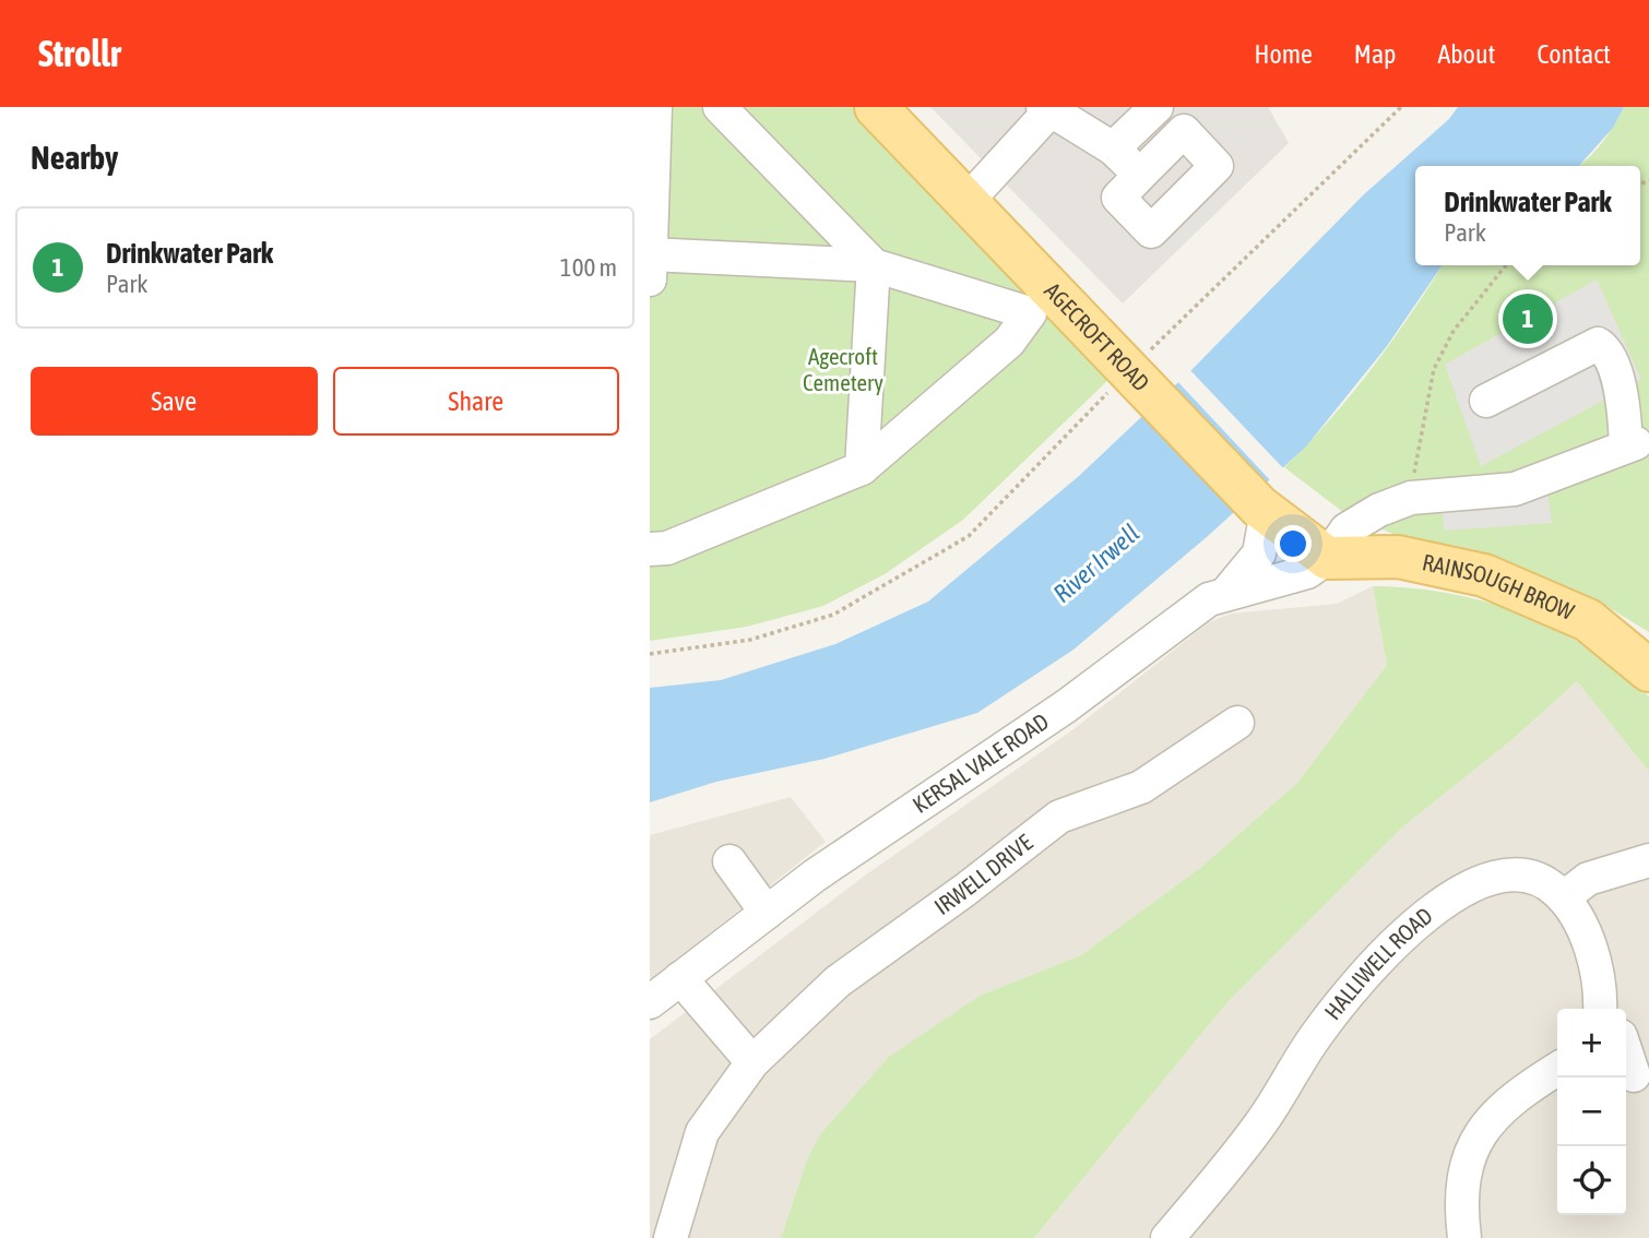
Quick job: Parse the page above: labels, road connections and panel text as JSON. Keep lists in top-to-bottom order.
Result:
{
  "streets": {
    "main road": ["AGECROFT ROAD", "RAINSOUGH BROW"],
    "street": ["KERSAL VALE ROAD", "IRWELL DRIVE", "HALLIWELL ROAD"]
  },
  "crossings": [
    ["AGECROFT ROAD", "RAINSOUGH BROW"],
    ["AGECROFT ROAD", "KERSAL VALE ROAD"],
    ["RAINSOUGH BROW", "KERSAL VALE ROAD"]
  ],
  "water": ["River Irwell"],
  "parks": ["Agecroft Cemetery"],
  "page": {
    "header": "Strollr",
    "nav": [
      "Home",
      "Map",
      "About",
      "Contact"
    ],
    "heading": "Nearby",
    "popup": ["Drinkwater Park", "Park"],
    "list": [
      {
        "mark": "1",
        "name": "Drinkwater Park",
        "note": "Park",
        "value": "100 m"
      }
    ],
    "pins": "1",
    "buttons": ["Save", "Share"],
    "map_buttons": ["+", "−"]
  }
}
